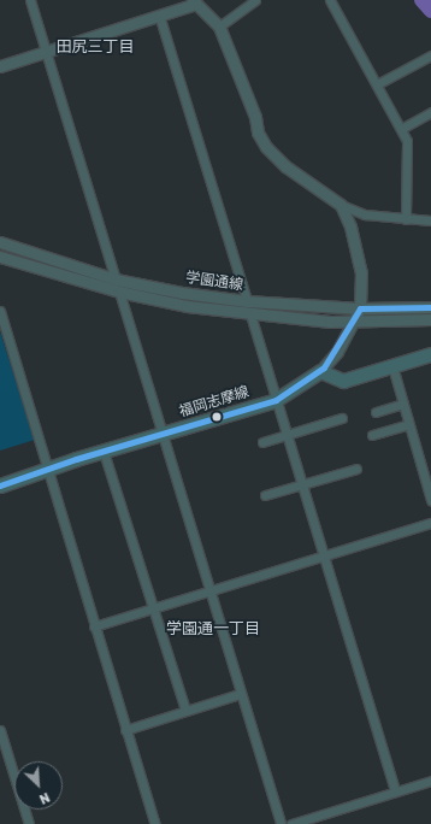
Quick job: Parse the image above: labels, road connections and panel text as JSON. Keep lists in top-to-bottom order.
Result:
{
  "streets": {
    "main road": ["福岡志摩線"],
    "street": ["学園通線"]
  },
  "districts": ["田尻三丁目", "学園通一丁目"],
  "north": "bottom right"
}
